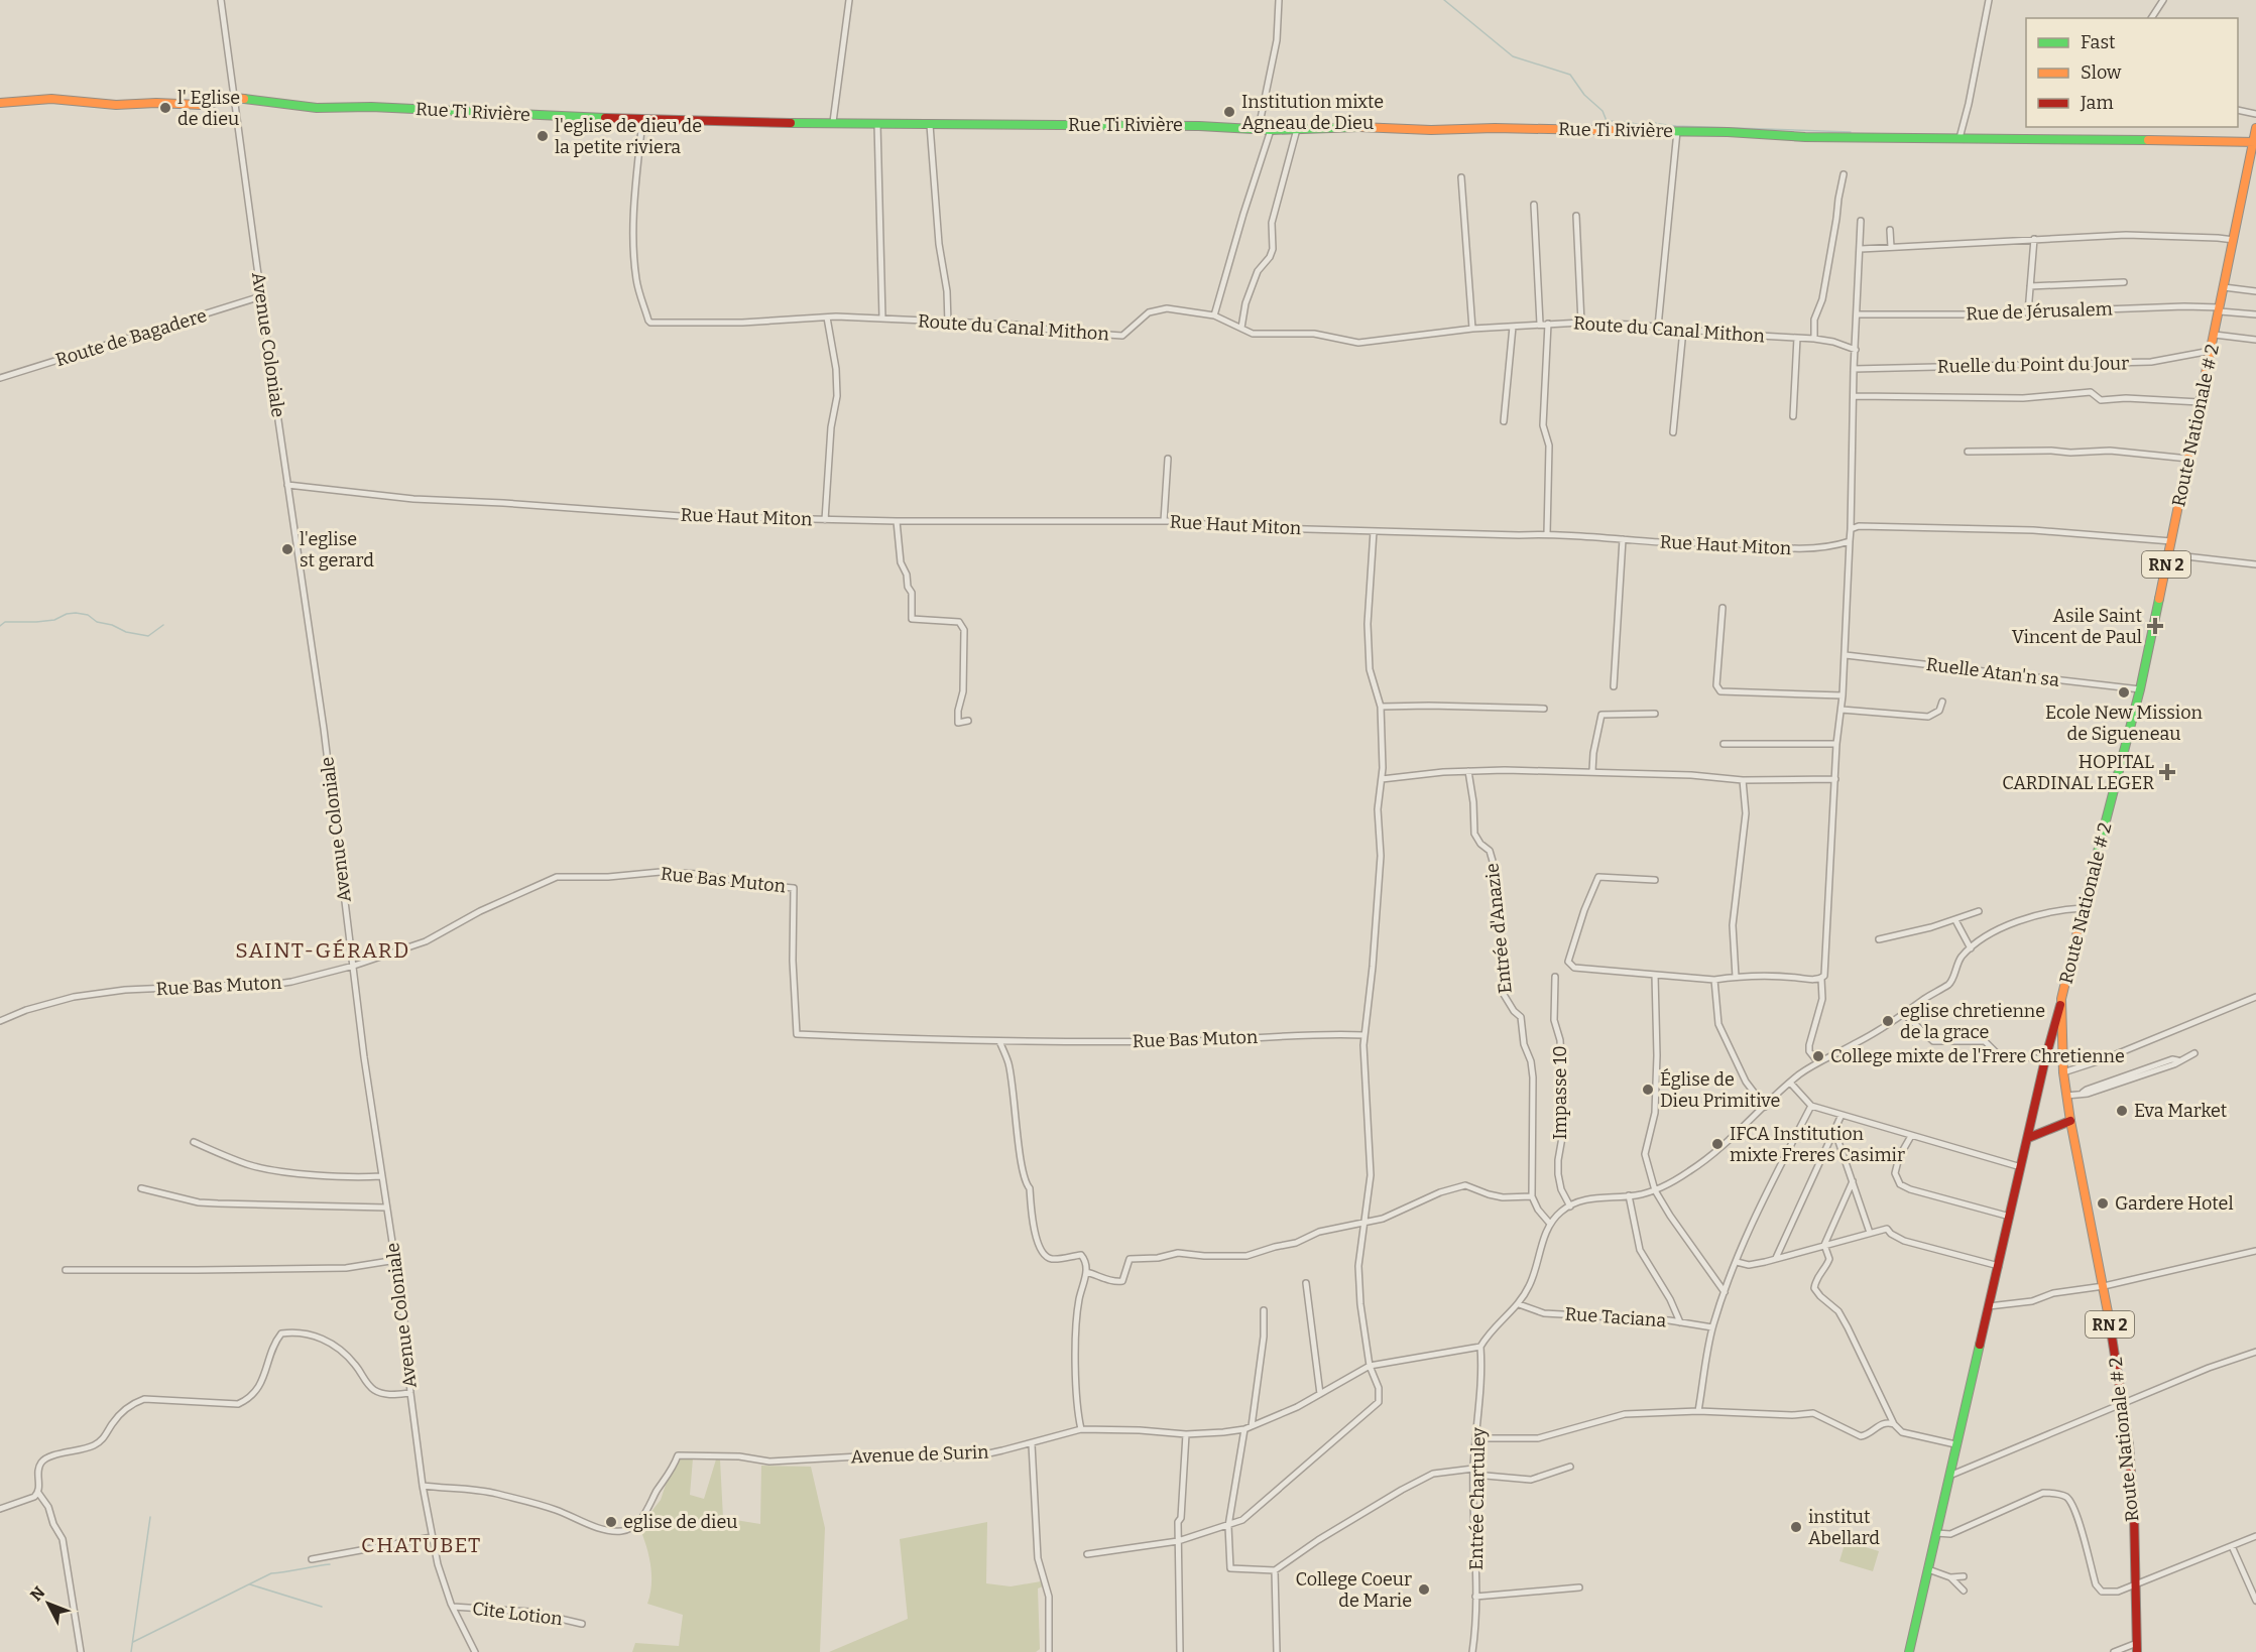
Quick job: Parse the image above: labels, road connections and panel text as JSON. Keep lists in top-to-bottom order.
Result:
{
  "streets": {
    "main road": ["Rue Ti Rivière", "Route Nationale # 2", "RN 2"],
    "street": [
      "Rue de Jérusalem",
      "Route du Canal Mithon",
      "Route de Bagadere",
      "Avenue Coloniale",
      "Ruelle du Point du Jour",
      "Rue Haut Miton",
      "Ruelle Atan'n sa",
      "Rue Bas Muton",
      "Entrée d'Anazie",
      "Impasse 10",
      "Rue Taciana",
      "Avenue de Surin",
      "Entrée Chartuley",
      "Cite Lotion"
    ]
  },
  "crossings": [
    ["Rue Ti Rivière", "Route du Canal Mithon"],
    ["Rue Ti Rivière", "Avenue Coloniale"],
    ["Rue Ti Rivière", "Route Nationale # 2"],
    ["Rue de Jérusalem", "Route Nationale # 2"],
    ["Route de Bagadere", "Avenue Coloniale"],
    ["Avenue Coloniale", "Rue Haut Miton"],
    ["Avenue Coloniale", "Rue Bas Muton"],
    ["Avenue Coloniale", "Avenue de Surin"],
    ["Avenue Coloniale", "Cite Lotion"],
    ["Ruelle du Point du Jour", "Route Nationale # 2"],
    ["Route Nationale # 2", "Ruelle Atan'n sa"],
    ["Avenue de Surin", "Entrée Chartuley"]
  ],
  "districts": ["SAINT-GÉRARD", "CHATUBET"],
  "places": {
    "other": [
      "l' Eglise de dieu",
      "Institution mixte Agneau de Dieu",
      "l'eglise de dieu de la petite riviera",
      "l'eglise st gerard",
      "Ecole New Mission de Sigueneau",
      "eglise chretienne de la grace",
      "College mixte de l'Frere Chretienne",
      "Église de Dieu Primitive",
      "Eva Market",
      "IFCA Institution mixte Freres Casimir",
      "Gardere Hotel",
      "eglise de dieu",
      "institut Abellard",
      "College Coeur de Marie"
    ],
    "health": ["Asile Saint Vincent de Paul", "HOPITAL CARDINAL LEGER"]
  },
  "legend": ["Fast", "Slow", "Jam"],
  "north": "top left"
}
